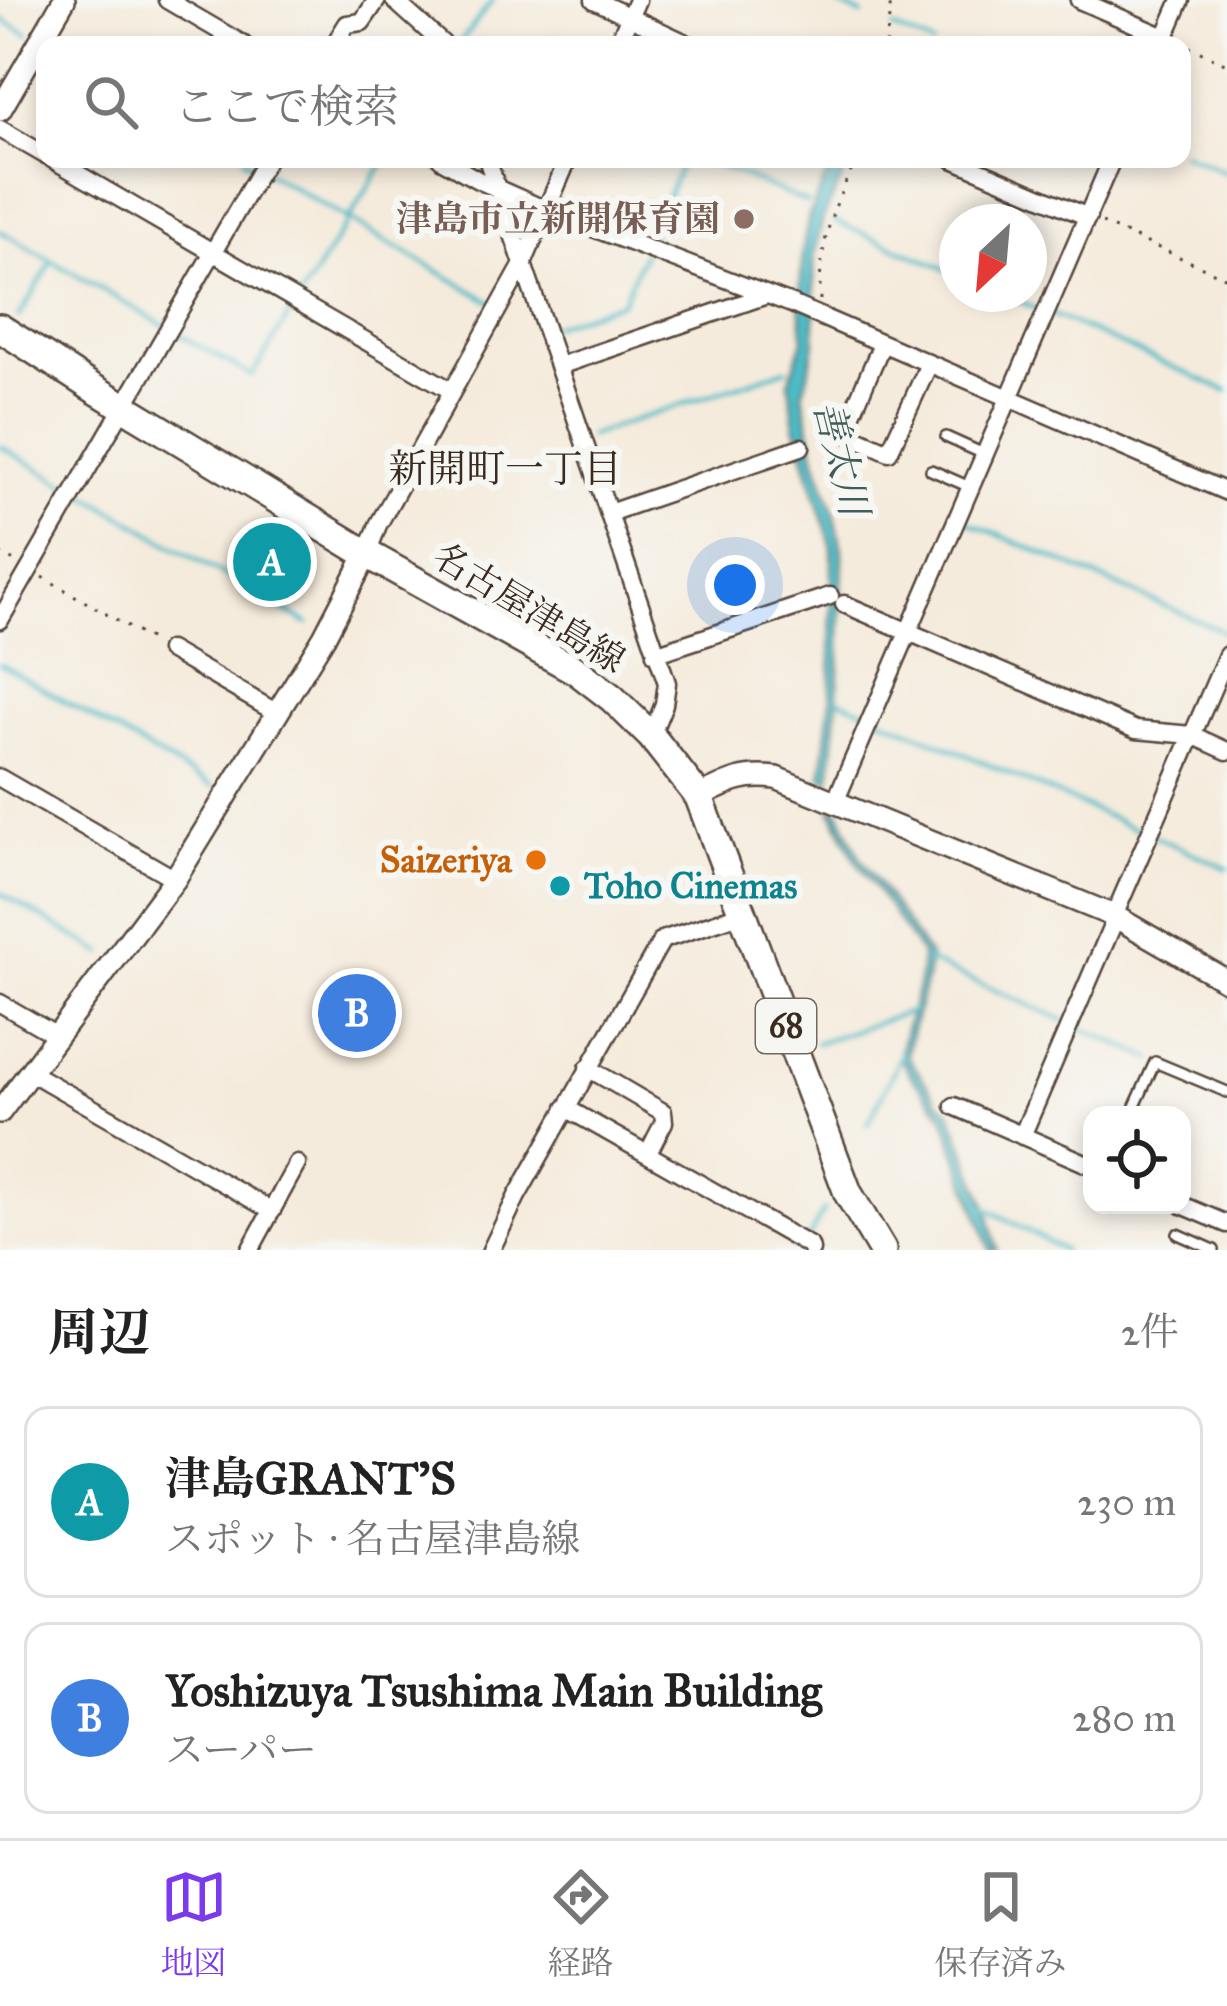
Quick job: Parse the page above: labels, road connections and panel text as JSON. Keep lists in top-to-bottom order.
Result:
{
  "streets": {
    "main road": ["名古屋津島線", "68"]
  },
  "crossings": [
    ["名古屋津島線", "68"]
  ],
  "districts": ["新開町一丁目"],
  "water": ["善太川"],
  "places": ["津島市立新開保育園", "Saizeriya", "Toho Cinemas"],
  "north": "bottom left",
  "page": {
    "search": "ここで検索",
    "pins": ["A", "B"],
    "heading": ["周辺", "2件"],
    "list": [
      {
        "mark": "A",
        "name": "津島GRANT'S",
        "note": "スポット · 名古屋津島線",
        "value": "230 m"
      },
      {
        "mark": "B",
        "name": "Yoshizuya Tsushima Main Building",
        "note": "スーパー",
        "value": "280 m"
      }
    ],
    "nav": ["地図", "経路", "保存済み"]
  }
}
